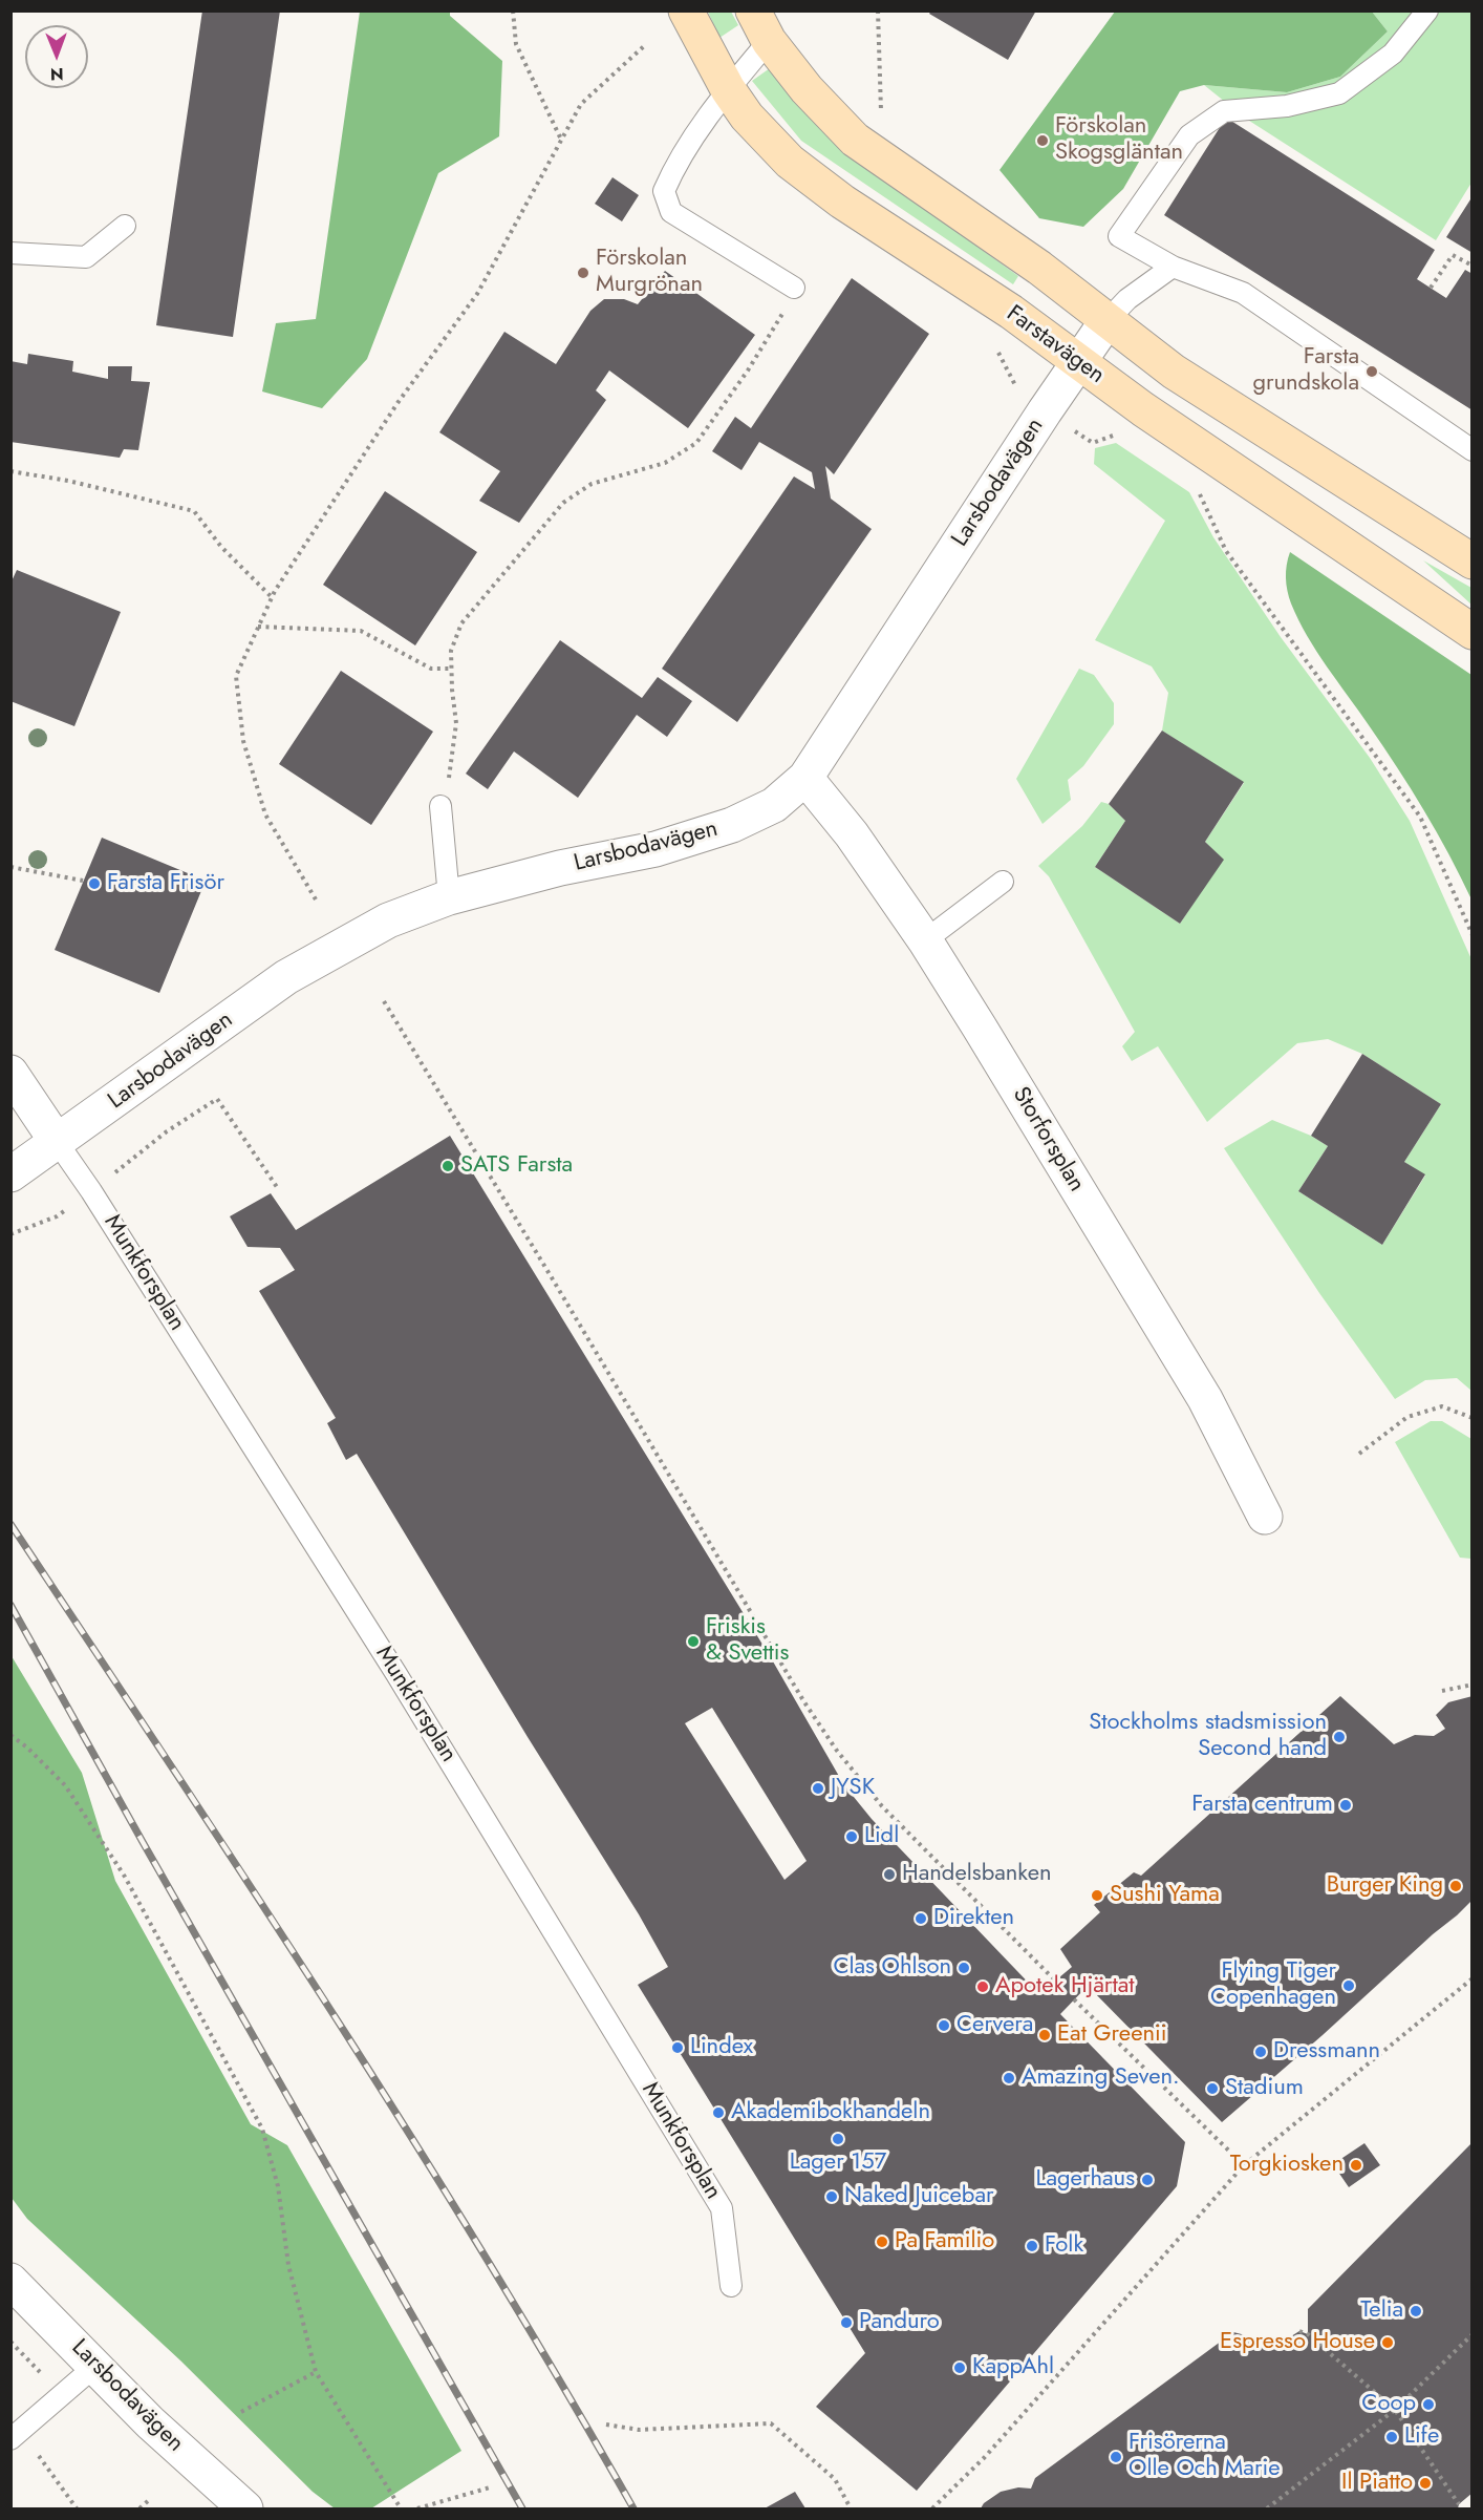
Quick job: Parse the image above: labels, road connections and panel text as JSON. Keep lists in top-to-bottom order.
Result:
{
  "streets": {
    "street": ["Farstavägen", "Larsbodavägen", "Storforsplan"],
    "lane": ["Munkforsplan"]
  },
  "crossings": [
    ["Farstavägen", "Larsbodavägen"],
    ["Larsbodavägen", "Storforsplan"],
    ["Larsbodavägen", "Munkforsplan"]
  ],
  "places": [
    "Förskolan Skogsgläntan",
    "Förskolan Murgrönan",
    "Farsta grundskola",
    "Farsta Frisör",
    "SATS Farsta",
    "Friskis & Svettis",
    "Stockholms stadsmission Second hand",
    "JYSK",
    "Farsta centrum",
    "Lidl",
    "Handelsbanken",
    "Burger King",
    "Sushi Yama",
    "Direkten",
    "Clas Ohlson",
    "Flying Tiger Copenhagen",
    "Apotek Hjärtat",
    "Cervera",
    "Eat Greenii",
    "Lindex",
    "Dressmann",
    "Amazing Seven.",
    "Stadium",
    "Akademibokhandeln",
    "Lager 157",
    "Torgkiosken",
    "Lagerhaus",
    "Naked Juicebar",
    "Pa Familio",
    "Folk",
    "Telia",
    "Panduro",
    "Espresso House",
    "KappAhl",
    "Coop",
    "Life",
    "Frisörerna Olle Och Marie",
    "Il Piatto"
  ],
  "north": "bottom"
}
